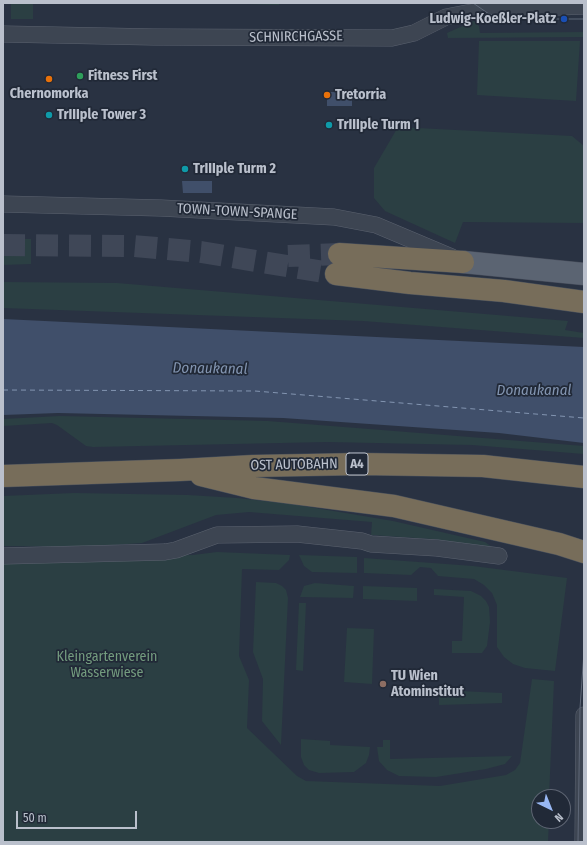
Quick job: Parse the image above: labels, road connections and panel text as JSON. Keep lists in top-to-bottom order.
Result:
{
  "streets": {
    "highway": ["A4", "OST AUTOBAHN"],
    "street": ["SCHNIRCHGASSE", "TOWN-TOWN-SPANGE"]
  },
  "water": ["Donaukanal"],
  "parks": ["Kleingartenverein Wasserwiese"],
  "places": [
    "Ludwig-Koeßler-Platz",
    "Fitness First",
    "Chernomorka",
    "Tretorria",
    "TrIIIple Tower 3",
    "TrIIIple Turm 1",
    "TrIIIple Turm 2",
    "TU Wien Atominstitut"
  ],
  "scale_bar": "50 m",
  "north": "bottom right"
}
